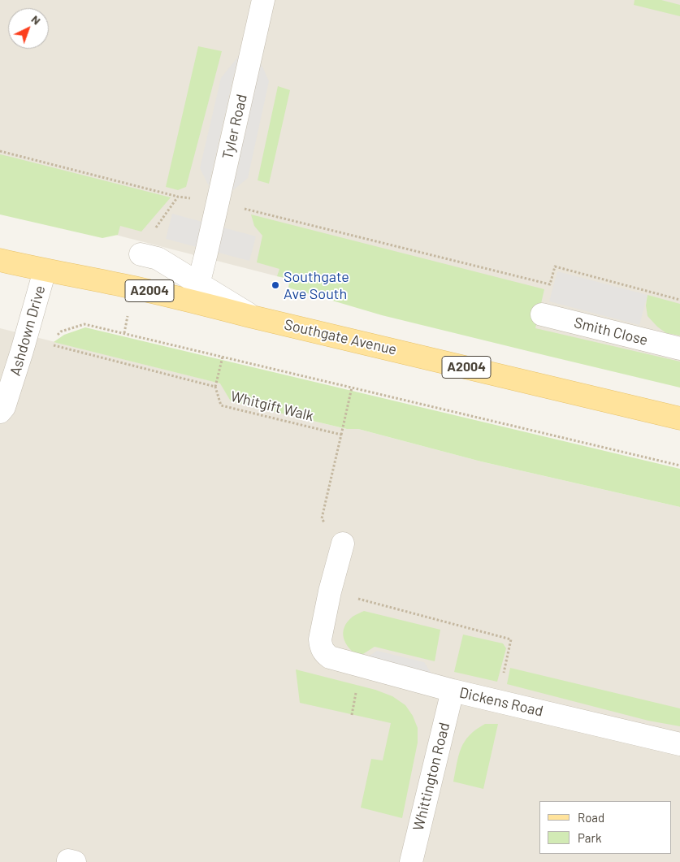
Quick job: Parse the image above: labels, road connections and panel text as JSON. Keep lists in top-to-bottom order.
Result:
{
  "streets": {
    "main road": ["A2004", "Southgate Avenue"],
    "street": [
      "Tyler Road",
      "Ashdown Drive",
      "Smith Close",
      "Dickens Road",
      "Whittington Road"
    ],
    "path": ["Whitgift Walk"]
  },
  "crossings": [
    ["Tyler Road", "Southgate Avenue"],
    ["Ashdown Drive", "Southgate Avenue"],
    ["Ashdown Drive", "Whitgift Walk"],
    ["Dickens Road", "Whittington Road"]
  ],
  "places": ["Southgate Ave South"],
  "legend": ["Road", "Park"],
  "north": "top right"
}
